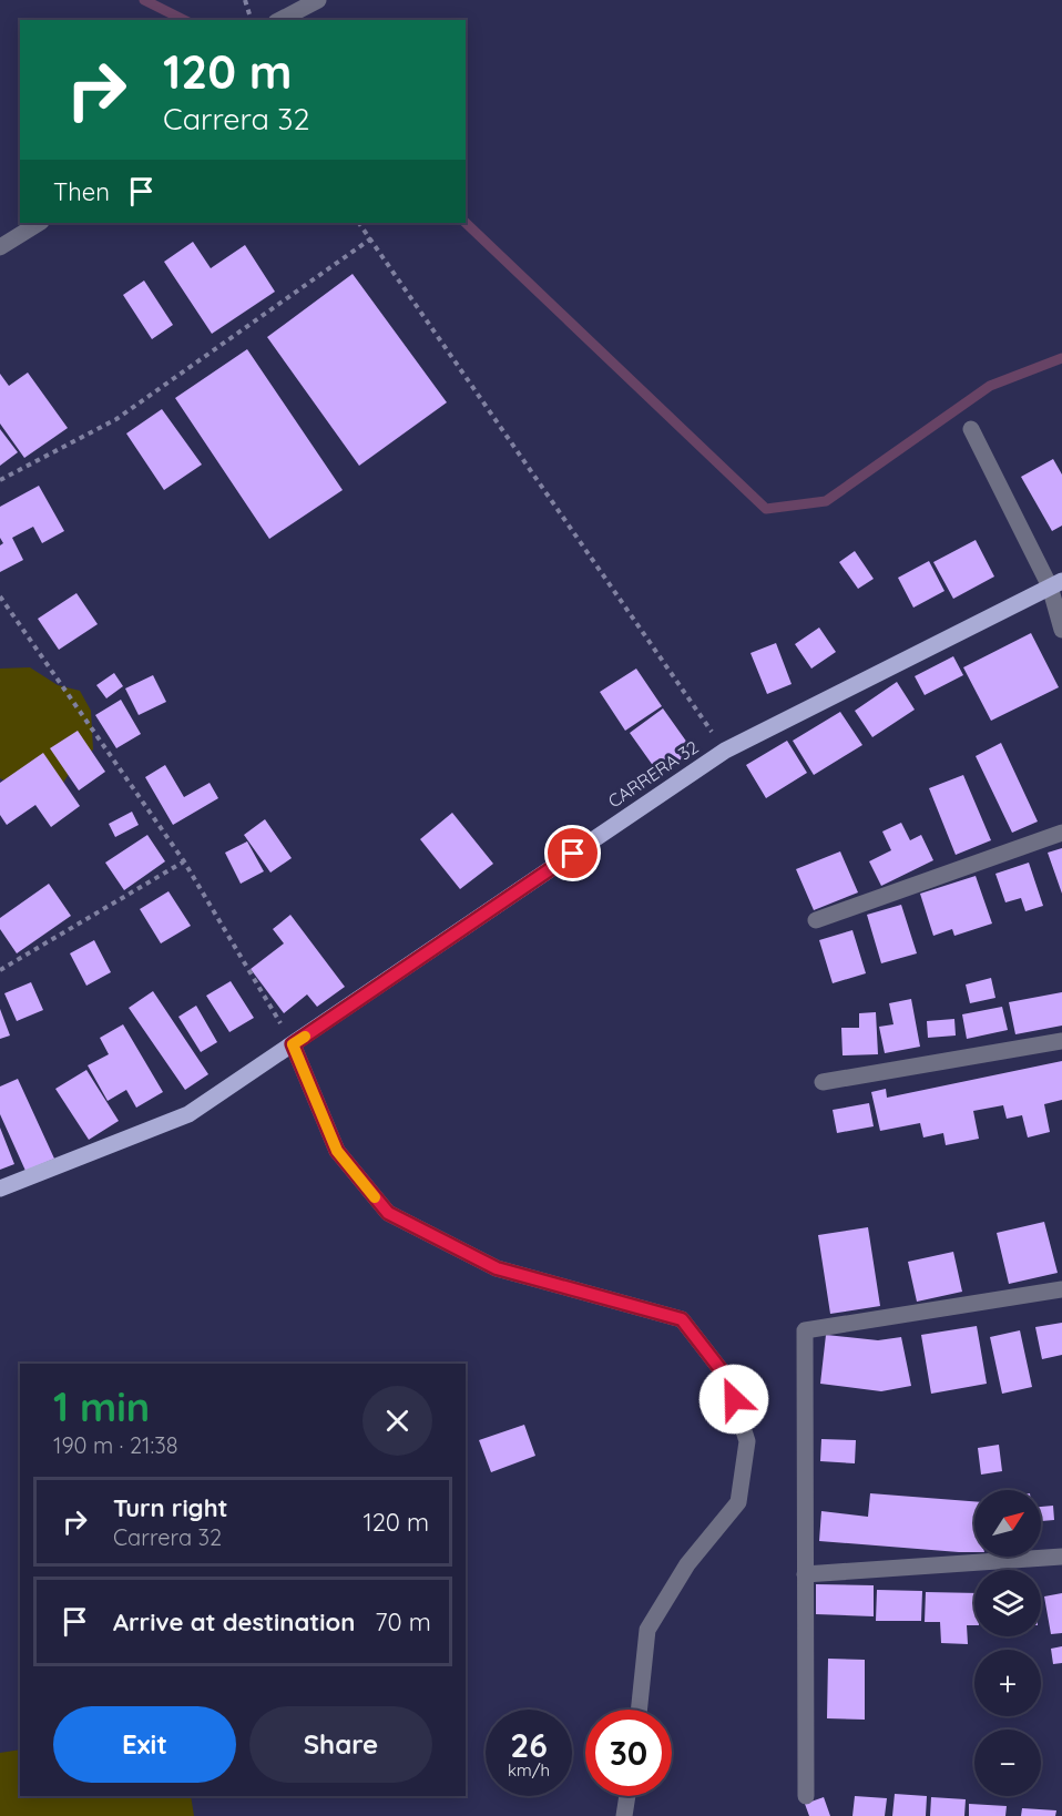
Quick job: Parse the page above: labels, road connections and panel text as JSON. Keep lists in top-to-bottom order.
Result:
{
  "streets": {
    "main road": ["CARRERA 32"]
  },
  "north": "top right",
  "page": {
    "turn": ["120 m", "Carrera 32"],
    "then": "Then",
    "heading": ["1 min", "190 m · 21:38"],
    "list": [
      {
        "name": "Turn right",
        "note": "Carrera 32",
        "value": "120 m"
      },
      {
        "name": "Arrive at destination",
        "value": "70 m"
      }
    ],
    "map_buttons": ["+", "−"],
    "buttons": ["Exit", "Share"],
    "speed": "26 km/h",
    "limit": "30"
  }
}
